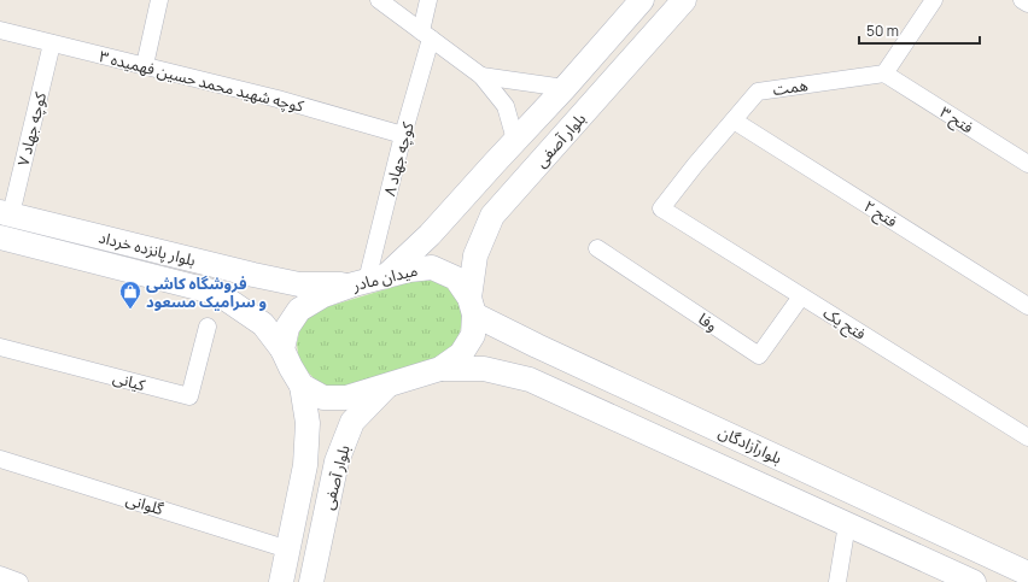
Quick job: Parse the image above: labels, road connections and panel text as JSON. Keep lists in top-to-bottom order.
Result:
{
  "streets": {
    "main road": [
      "بلوار آصفی",
      "بلوار پانزده خرداد",
      "میدان مادر",
      "بلوارآزادگان"
    ],
    "street": [
      "کوچه شهید محمد حسین فهمیده ۳",
      "همت",
      "فتح ۳",
      "کوچه جهاد ۷",
      "کوچه جهاد ۸",
      "فتح ۲",
      "وفا",
      "فتح یک",
      "کیانی",
      "گلوانی"
    ]
  },
  "crossings": [
    ["کوچه شهید محمد حسین فهمیده ۳", "کوچه جهاد ۷"],
    ["کوچه شهید محمد حسین فهمیده ۳", "کوچه جهاد ۸"],
    ["همت", "فتح ۳"],
    ["همت", "فتح ۲"],
    ["همت", "فتح یک"],
    ["کوچه جهاد ۷", "بلوار پانزده خرداد"],
    ["بلوار آصفی", "کوچه جهاد ۸"],
    ["بلوار آصفی", "بلوار پانزده خرداد"],
    ["بلوار آصفی", "میدان مادر"],
    ["بلوار آصفی", "بلوارآزادگان"],
    ["بلوار آصفی", "گلوانی"],
    ["کوچه جهاد ۸", "بلوار پانزده خرداد"],
    ["کوچه جهاد ۸", "میدان مادر"],
    ["کوچه جهاد ۸", "بلوارآزادگان"],
    ["بلوار پانزده خرداد", "میدان مادر"],
    ["بلوار پانزده خرداد", "بلوارآزادگان"],
    ["میدان مادر", "بلوارآزادگان"],
    ["وفا", "فتح یک"]
  ],
  "places": {
    "shop": ["فروشگاه کاشی و سرامیک مسعود"]
  },
  "scale_bar": "50 m"
}
